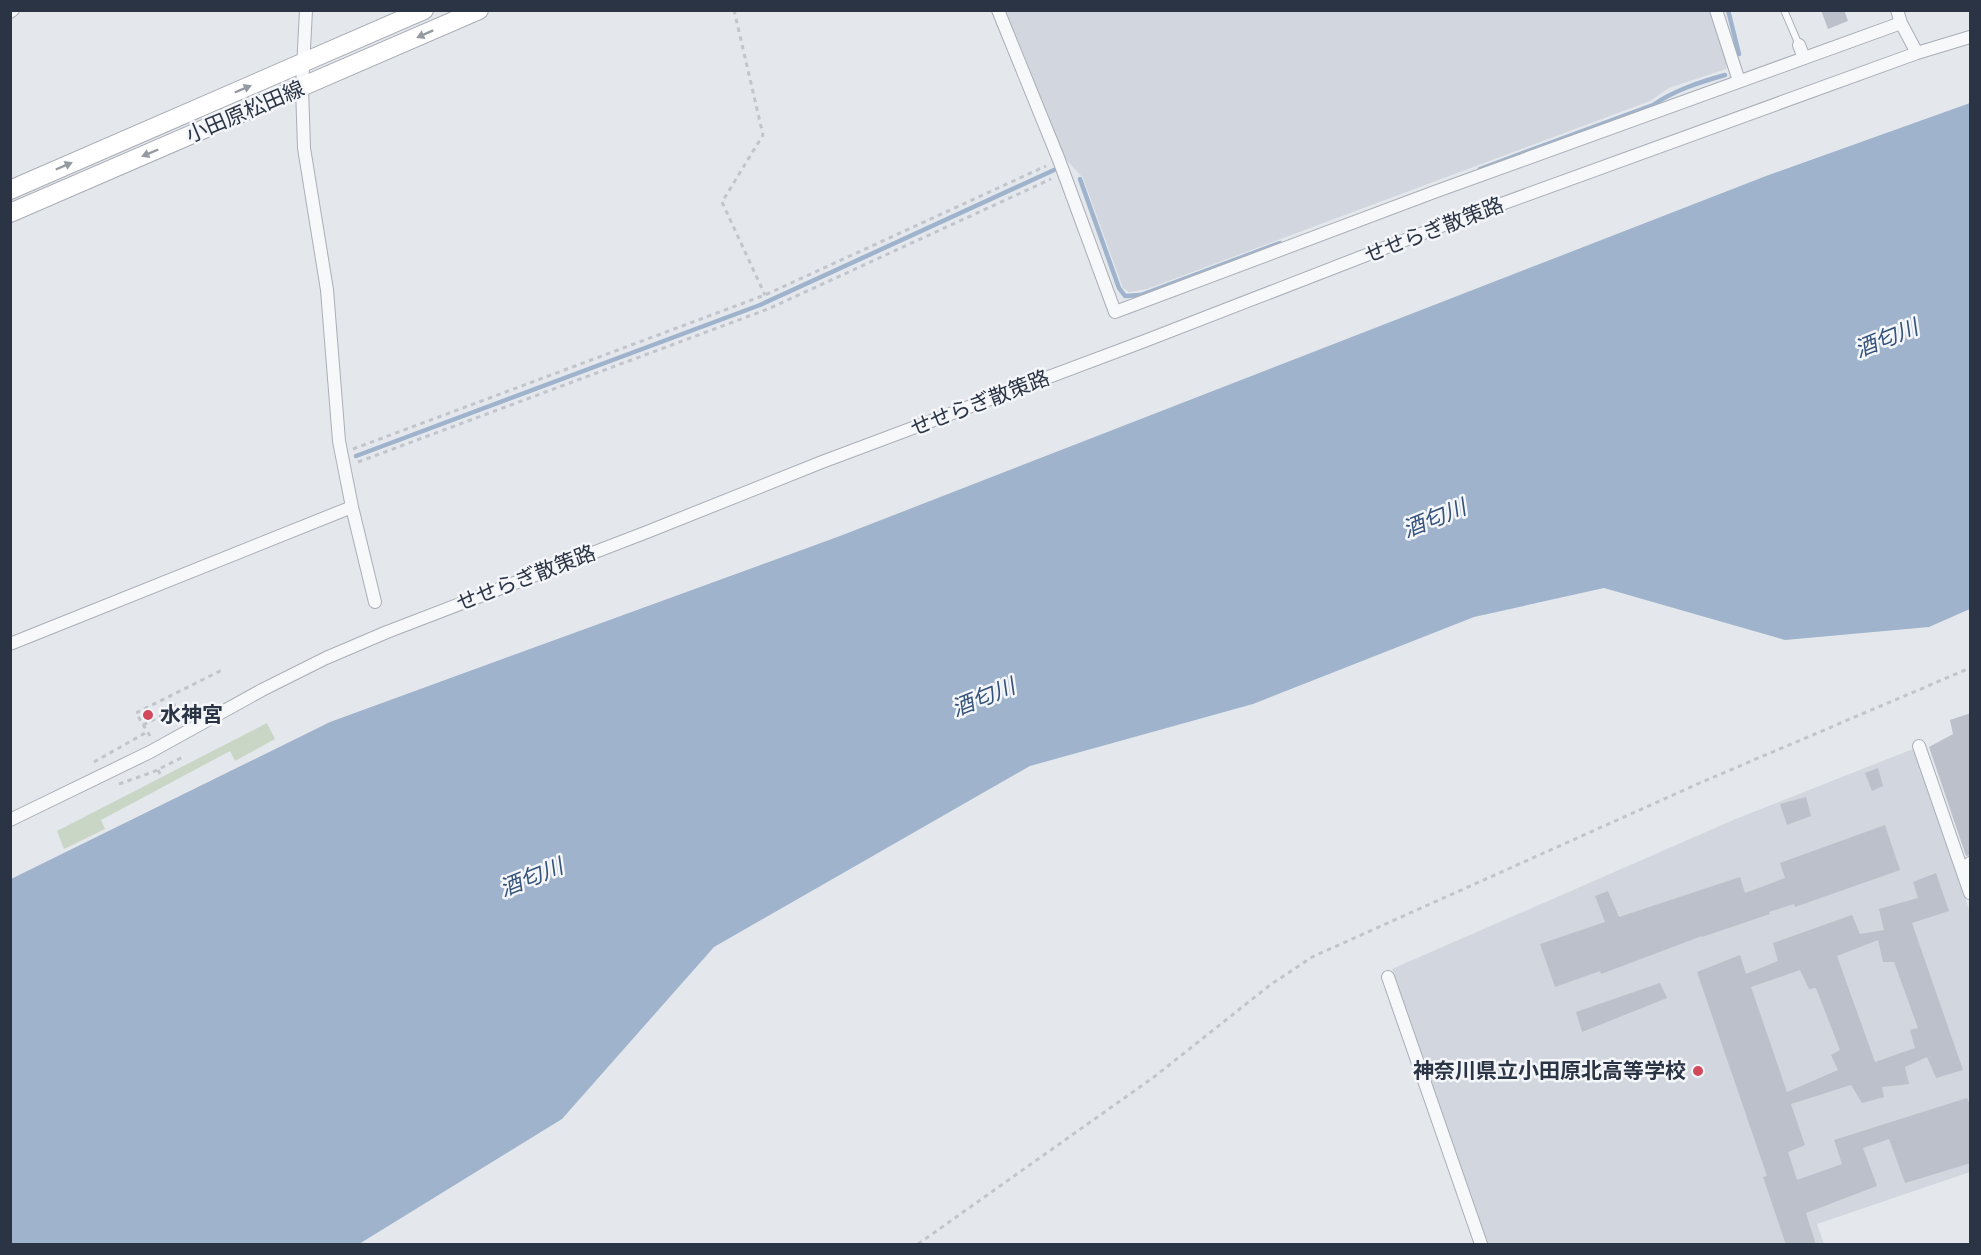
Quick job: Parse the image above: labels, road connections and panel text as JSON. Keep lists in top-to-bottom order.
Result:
{
  "streets": {
    "main road": ["小田原松田線"],
    "street": ["せせらぎ散策路"]
  },
  "water": ["酒匂川"],
  "places": ["水神宮", "神奈川県立小田原北高等学校"]
}
